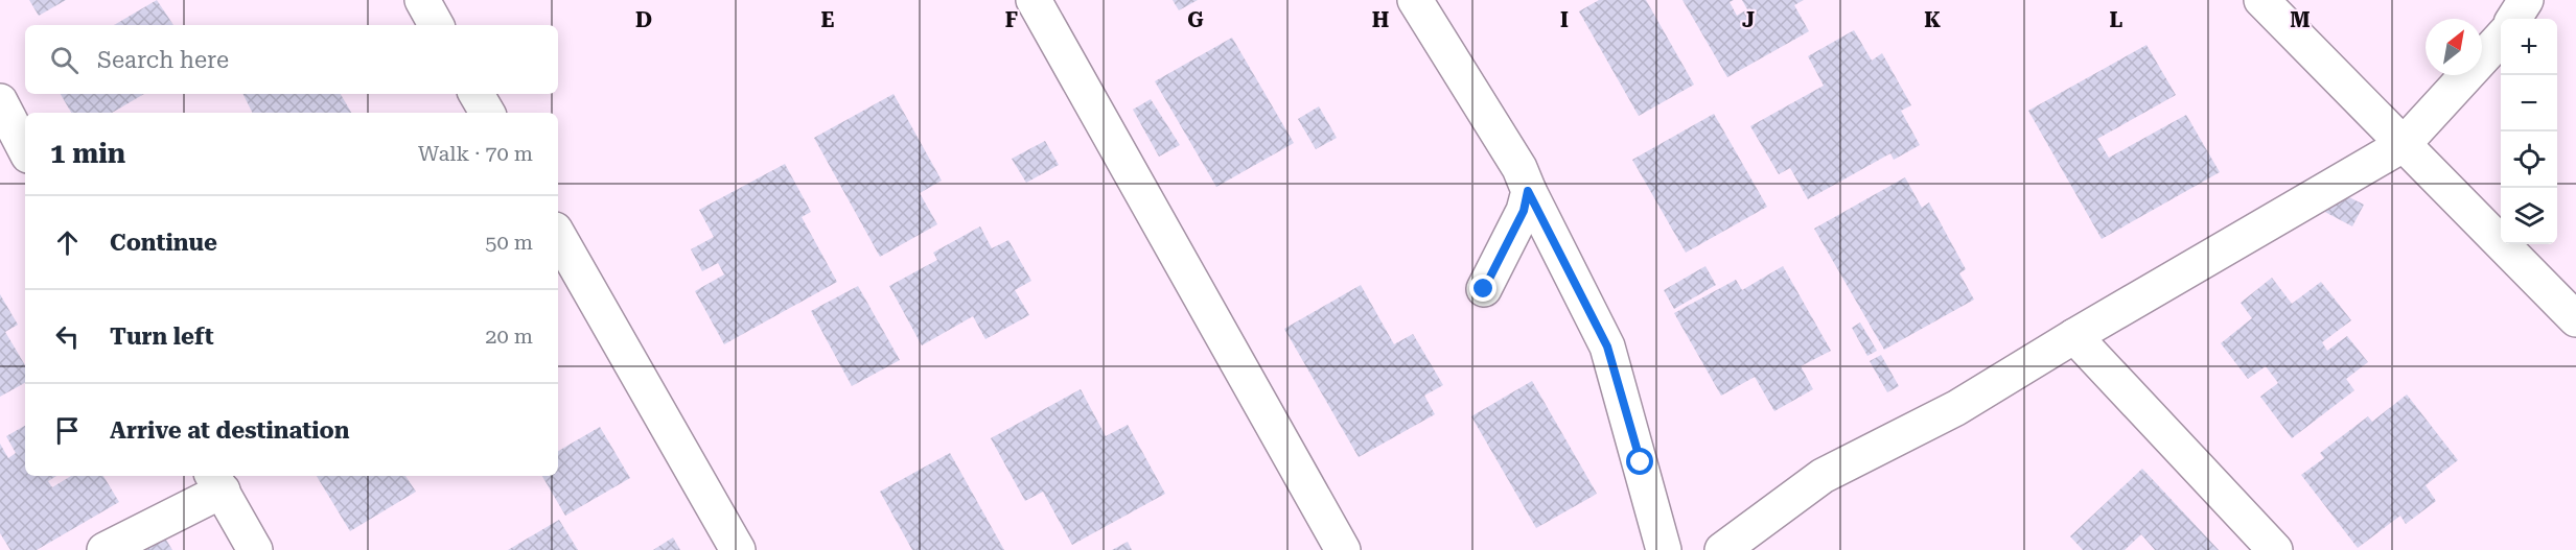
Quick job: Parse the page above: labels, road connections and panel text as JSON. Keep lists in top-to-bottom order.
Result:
{
  "north": "top right",
  "page": {
    "map_buttons": ["+", "−"],
    "search": "Search here",
    "heading": ["1 min", "Walk · 70 m"],
    "list": [
      ["Continue", "50 m"],
      ["Turn left", "20 m"],
      "Arrive at destination"
    ]
  },
  "grid": {
    "columns": [
      "D",
      "E",
      "F",
      "G",
      "H",
      "I",
      "J",
      "K",
      "L",
      "M"
    ]
  }
}
